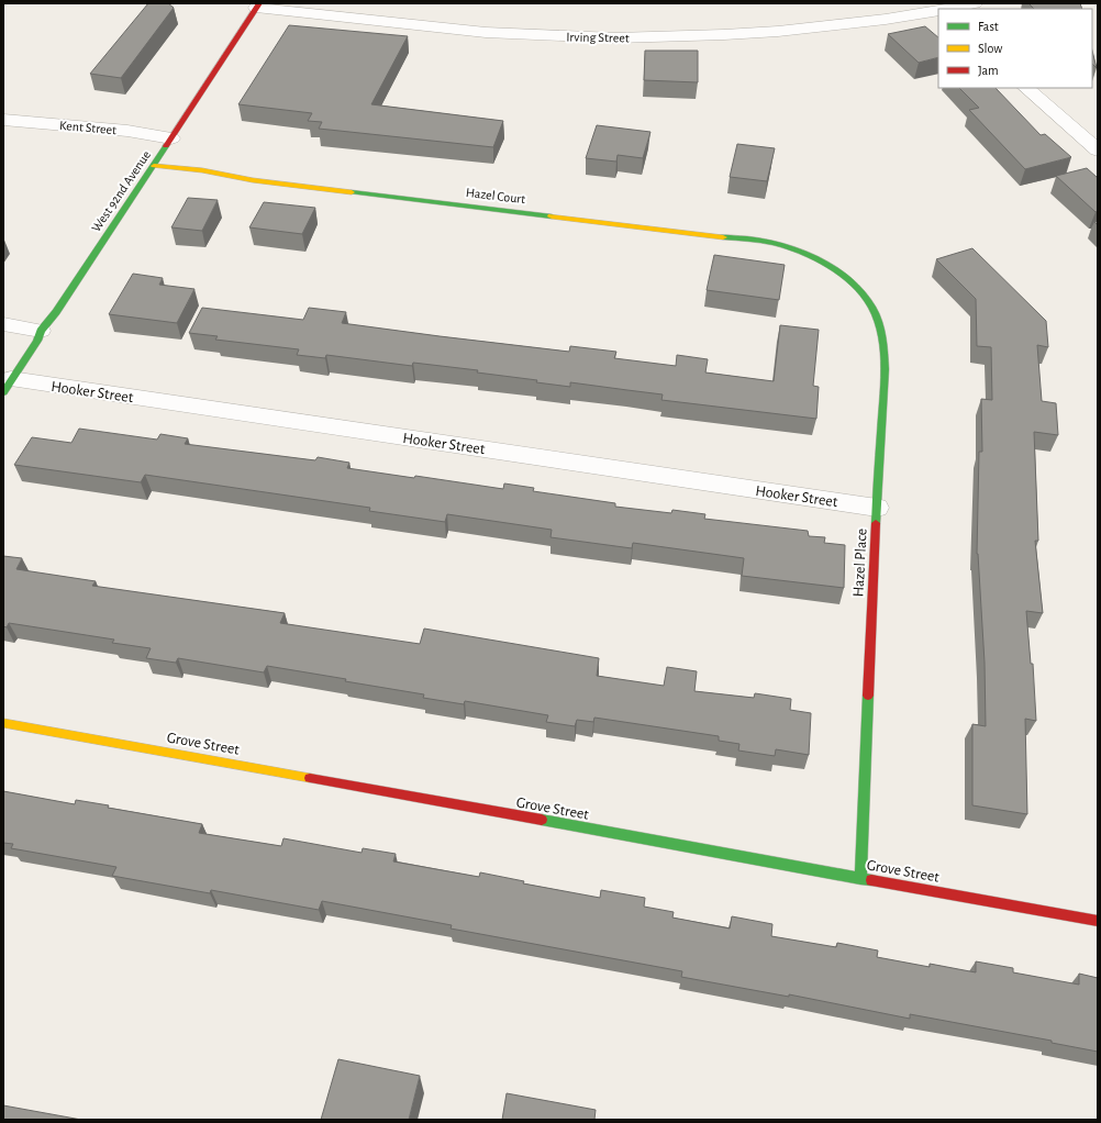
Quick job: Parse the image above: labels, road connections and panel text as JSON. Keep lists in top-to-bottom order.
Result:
{
  "streets": {
    "street": [
      "Irving Street",
      "Kent Street",
      "West 92nd Avenue",
      "Hazel Court",
      "Hooker Street",
      "Hazel Place",
      "Grove Street"
    ]
  },
  "crossings": [
    ["Irving Street", "West 92nd Avenue"],
    ["Kent Street", "West 92nd Avenue"],
    ["West 92nd Avenue", "Hazel Court"],
    ["West 92nd Avenue", "Hooker Street"],
    ["Hazel Court", "Hazel Place"],
    ["Hooker Street", "Hazel Place"],
    ["Hazel Place", "Grove Street"]
  ],
  "legend": ["Fast", "Slow", "Jam"]
}
